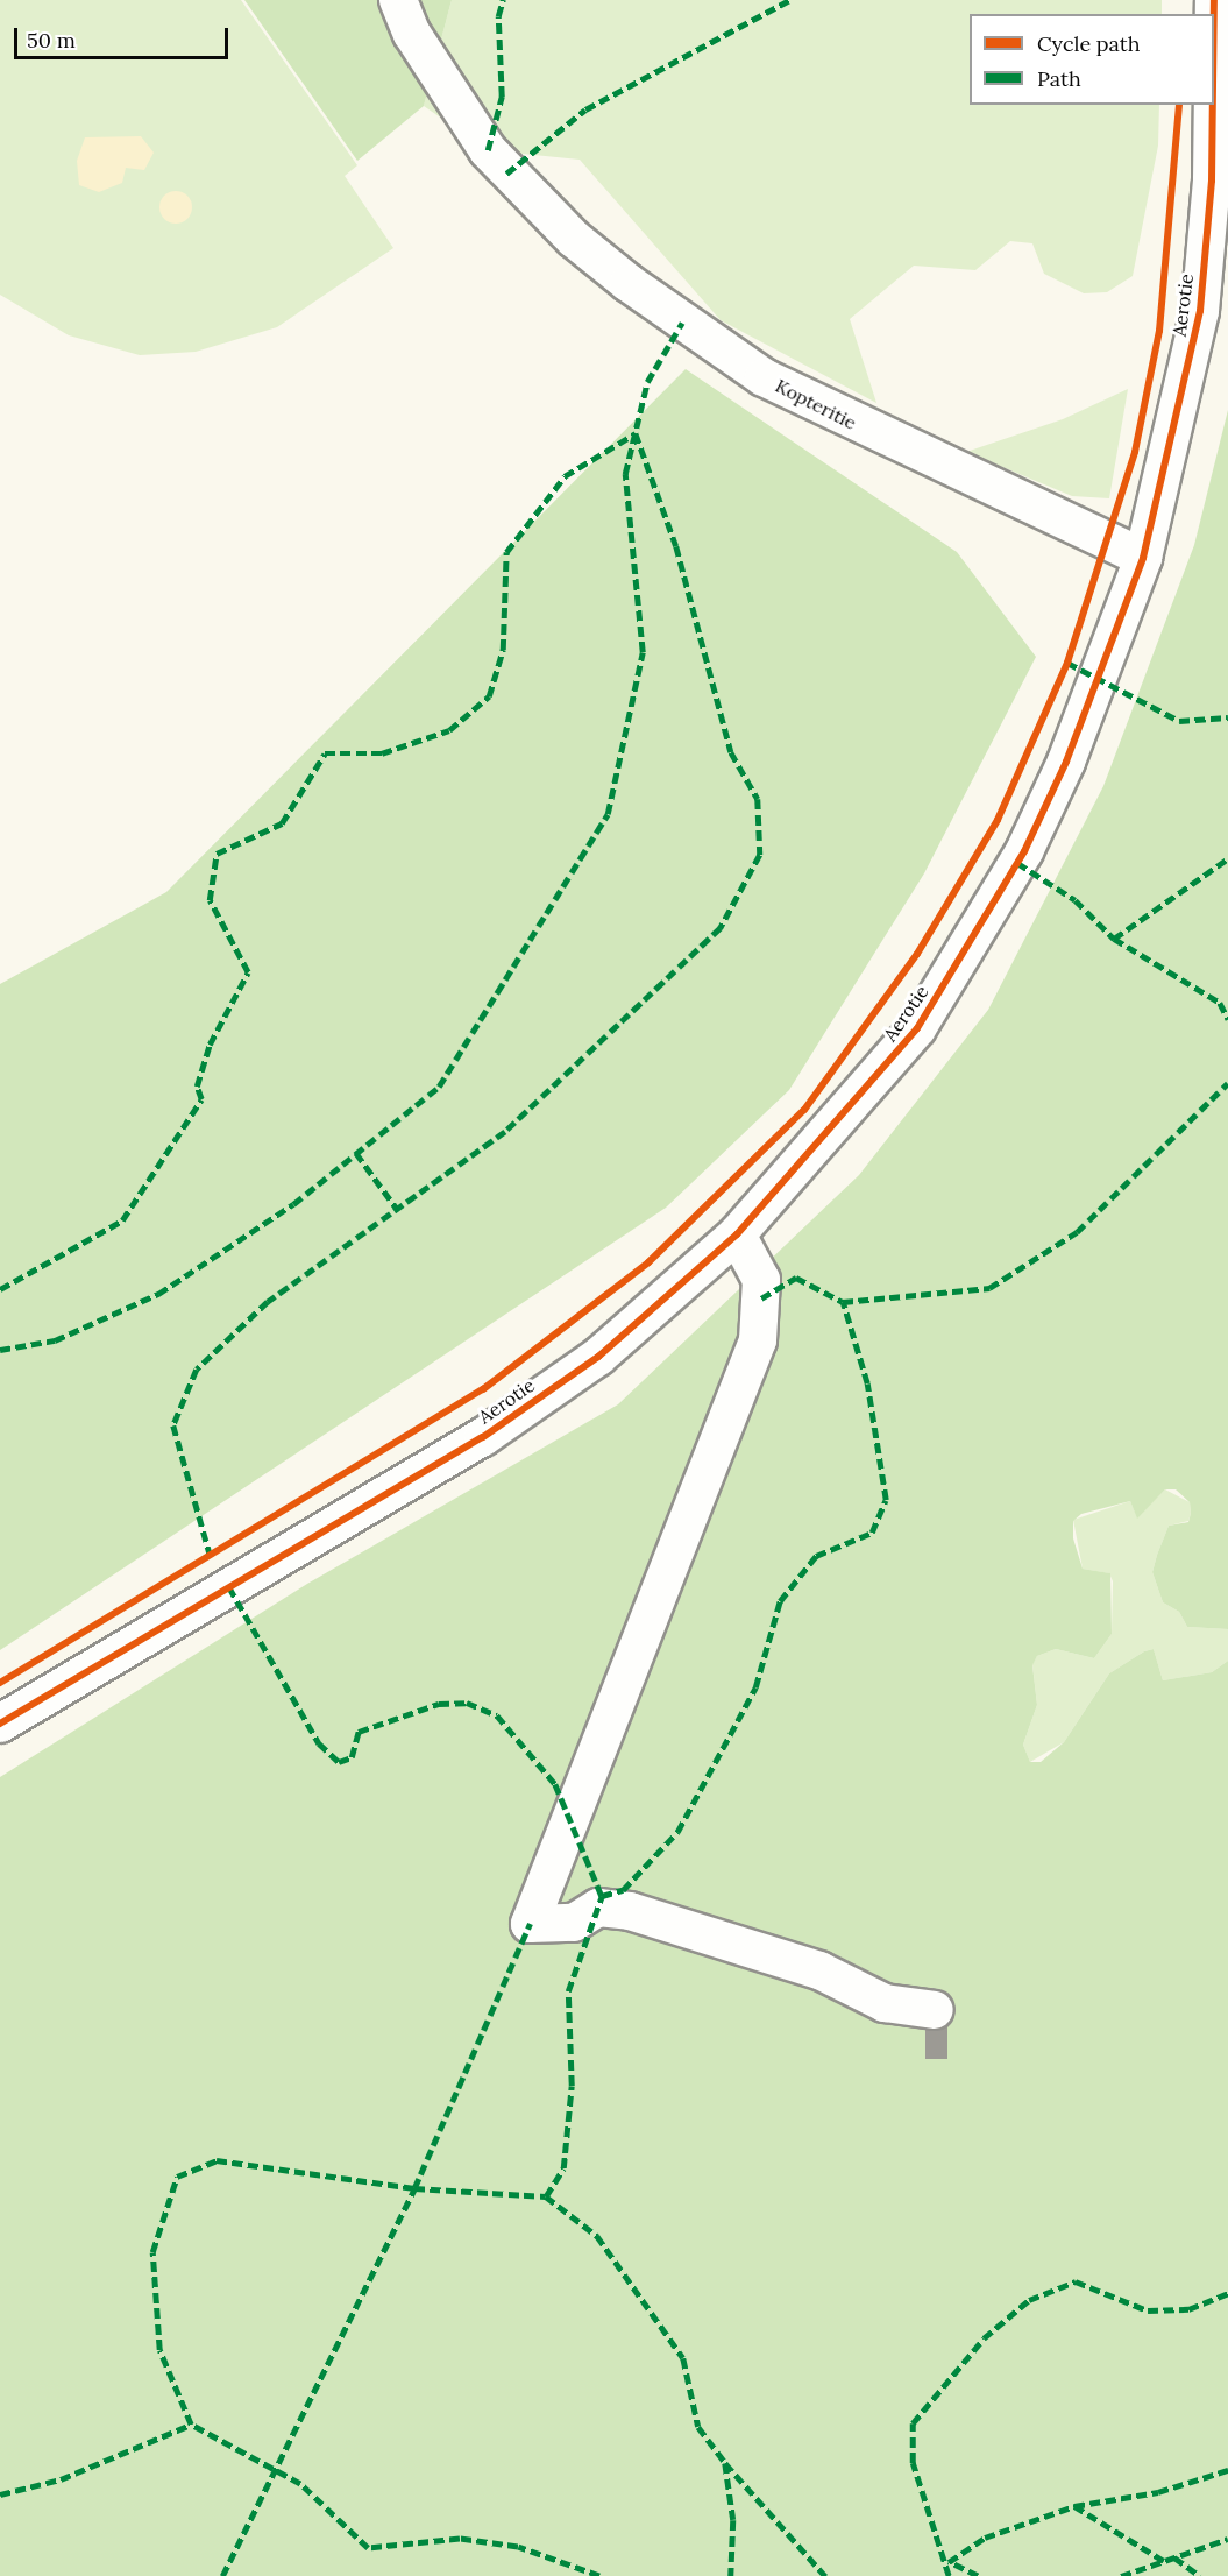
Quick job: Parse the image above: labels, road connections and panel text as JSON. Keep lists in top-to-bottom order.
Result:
{
  "streets": {
    "street": ["Aerotie", "Kopteritie"]
  },
  "crossings": [
    ["Aerotie", "Kopteritie"]
  ],
  "legend": ["Cycle path", "Path"],
  "scale_bar": "50 m"
}
